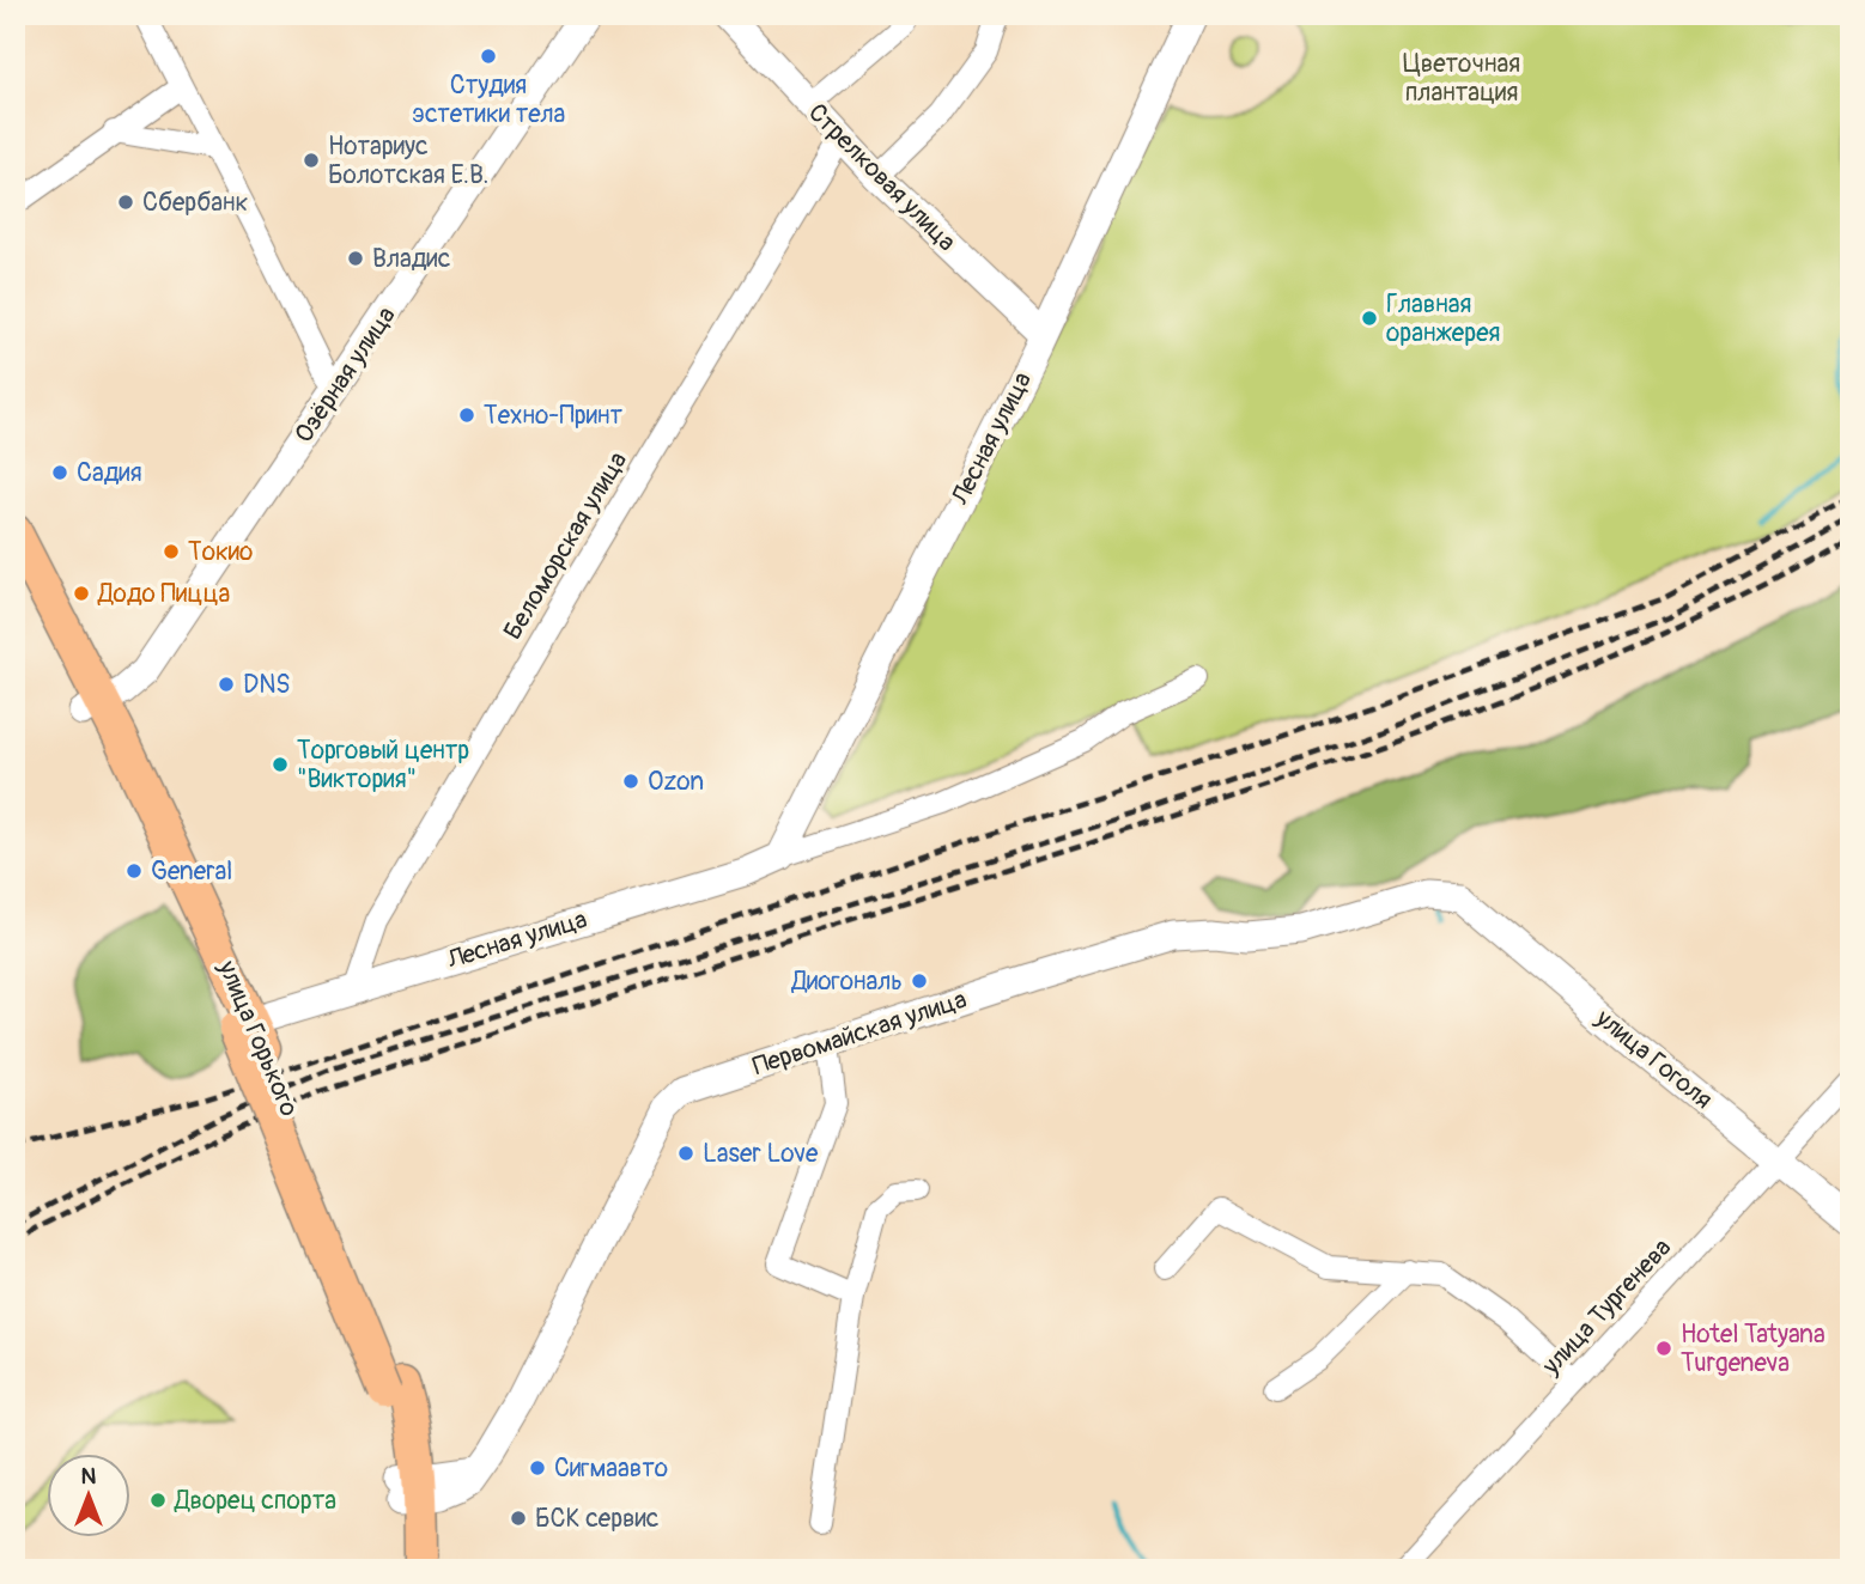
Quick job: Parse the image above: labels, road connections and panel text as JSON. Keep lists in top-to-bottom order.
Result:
{
  "streets": {
    "main road": ["улица Горького"],
    "street": [
      "Стрелковая улица",
      "Озёрная улица",
      "Лесная улица",
      "Беломорская улица",
      "Первомайская улица",
      "улица Гоголя",
      "улица Тургенева"
    ]
  },
  "crossings": [
    ["Стрелковая улица", "Лесная улица"],
    ["Стрелковая улица", "Беломорская улица"],
    ["Озёрная улица", "улица Горького"],
    ["Лесная улица", "Беломорская улица"],
    ["Лесная улица", "улица Горького"],
    ["Первомайская улица", "улица Горького"],
    ["Первомайская улица", "улица Гоголя"],
    ["улица Гоголя", "улица Тургенева"]
  ],
  "parks": ["Цветочная плантация"],
  "places": [
    "Студия эстетики тела",
    "Нотариус Болотская Е.В.",
    "Сбербанк",
    "Владис",
    "Главная оранжерея",
    "Техно-Принт",
    "Садия",
    "Токио",
    "Додо Пицца",
    "DNS",
    "Торговый центр \"Виктория\"",
    "Ozon",
    "General",
    "Диогональ",
    "Laser Love",
    "Hotel Tatyana Turgeneva",
    "Сигмаавто",
    "Дворец спорта",
    "БСК сервис"
  ],
  "north": "top"
}
